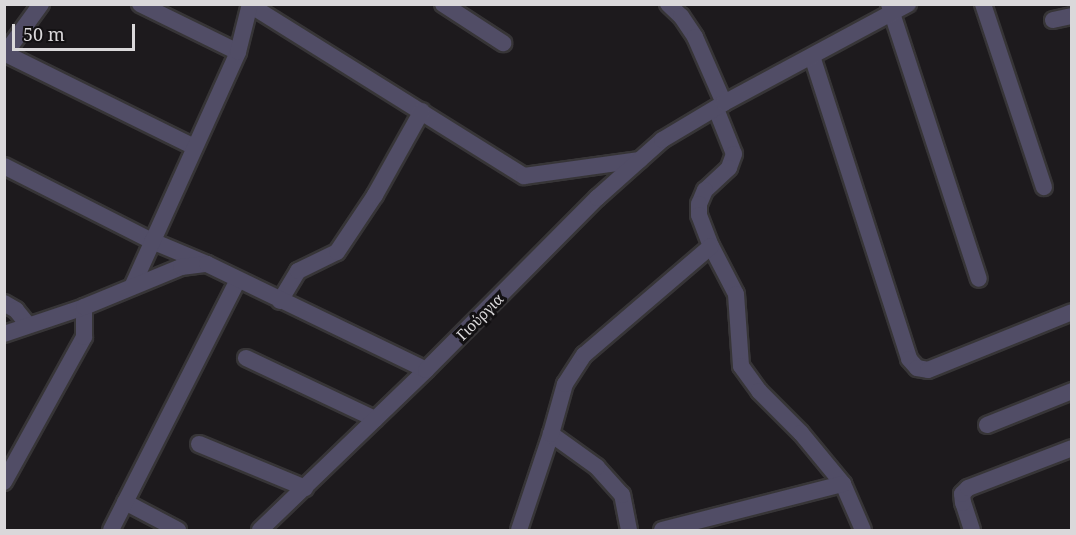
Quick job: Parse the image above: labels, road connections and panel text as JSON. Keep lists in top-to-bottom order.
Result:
{
  "streets": {
    "street": ["Γιούργια"]
  },
  "scale_bar": "50 m"
}
